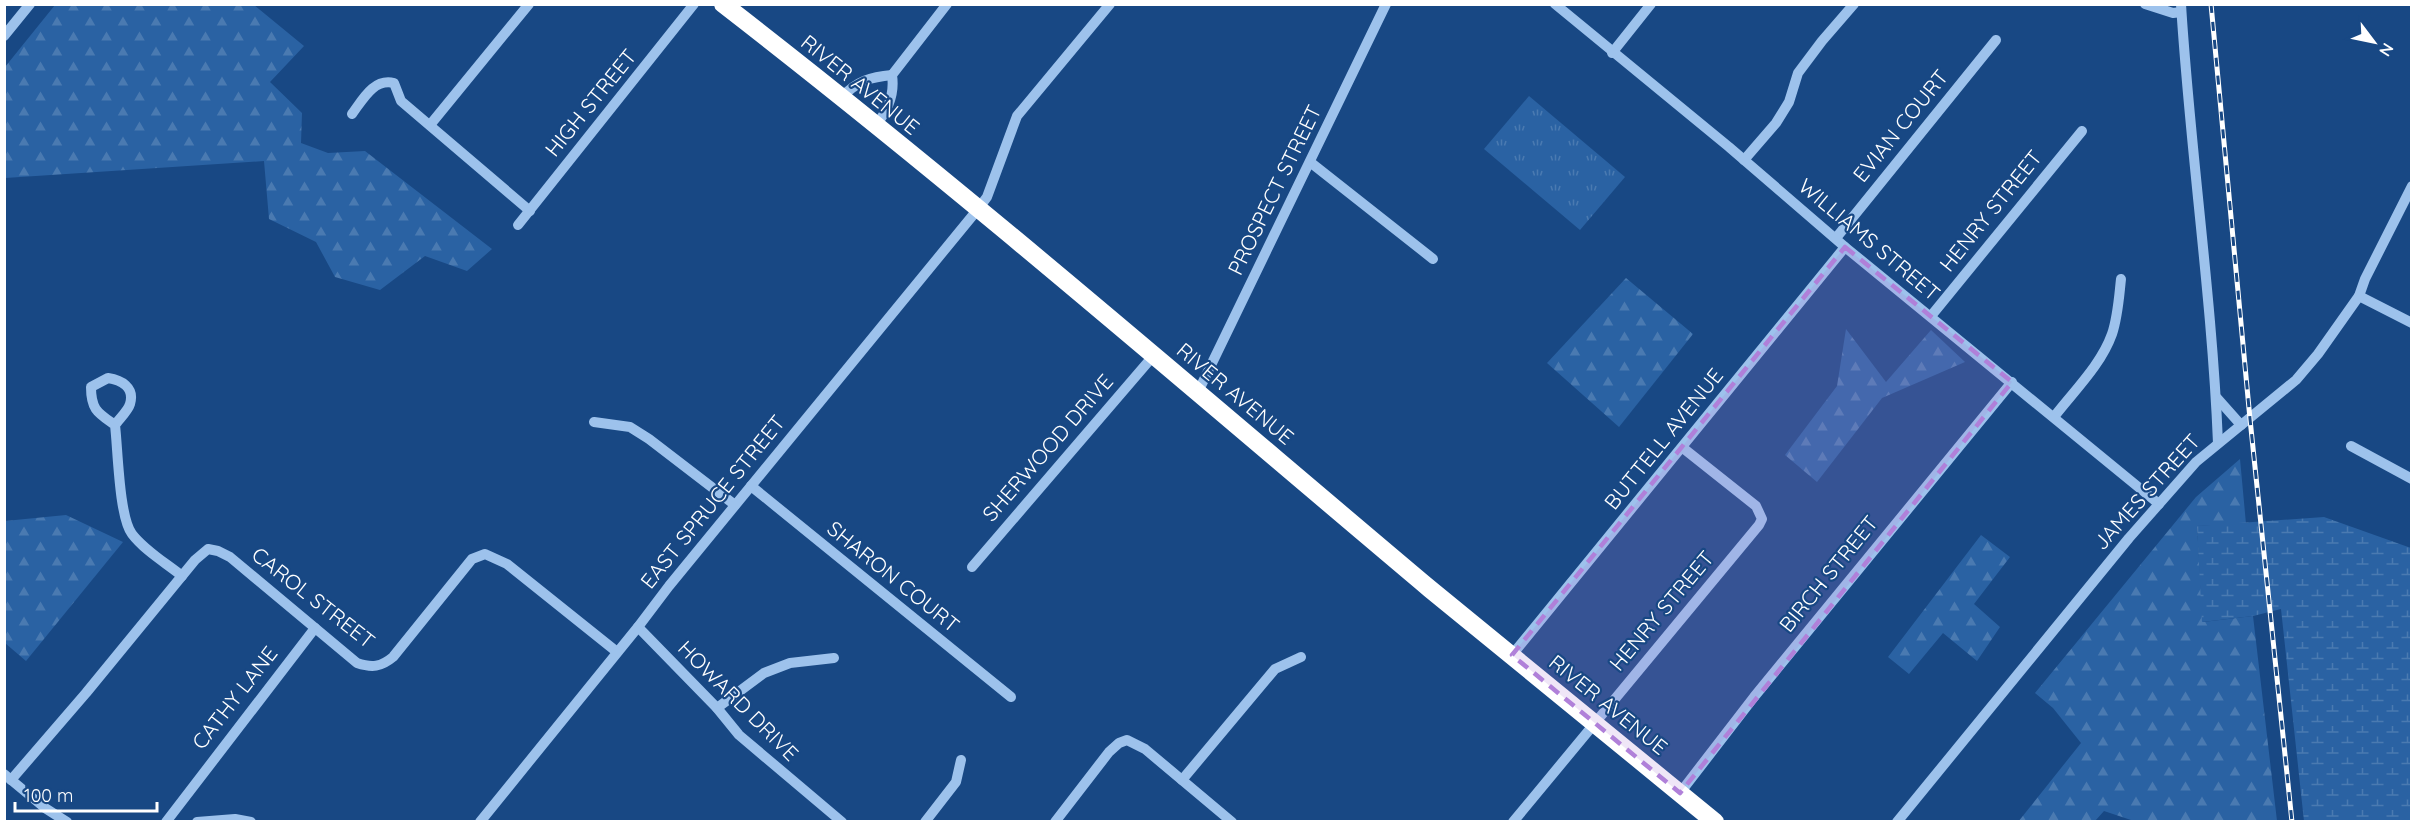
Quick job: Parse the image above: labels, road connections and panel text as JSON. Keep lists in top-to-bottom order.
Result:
{
  "streets": {
    "highway": ["RIVER AVENUE"],
    "street": [
      "HIGH STREET",
      "EVIAN COURT",
      "PROSPECT STREET",
      "HENRY STREET",
      "WILLIAMS STREET",
      "BUTTELL AVENUE",
      "SHERWOOD DRIVE",
      "JAMES STREET",
      "EAST SPRUCE STREET",
      "BIRCH STREET",
      "SHARON COURT",
      "CAROL STREET",
      "CATHY LANE",
      "HOWARD DRIVE"
    ]
  },
  "crossings": [
    ["RIVER AVENUE", "PROSPECT STREET"],
    ["RIVER AVENUE", "HENRY STREET"],
    ["RIVER AVENUE", "BUTTELL AVENUE"],
    ["RIVER AVENUE", "SHERWOOD DRIVE"],
    ["RIVER AVENUE", "EAST SPRUCE STREET"],
    ["RIVER AVENUE", "BIRCH STREET"],
    ["EVIAN COURT", "WILLIAMS STREET"],
    ["HENRY STREET", "WILLIAMS STREET"],
    ["HENRY STREET", "BUTTELL AVENUE"],
    ["WILLIAMS STREET", "BUTTELL AVENUE"],
    ["WILLIAMS STREET", "JAMES STREET"],
    ["WILLIAMS STREET", "BIRCH STREET"],
    ["EAST SPRUCE STREET", "SHARON COURT"],
    ["EAST SPRUCE STREET", "CAROL STREET"],
    ["EAST SPRUCE STREET", "HOWARD DRIVE"],
    ["CAROL STREET", "CATHY LANE"]
  ],
  "scale_bar": "100 m",
  "north": "bottom right"
}
